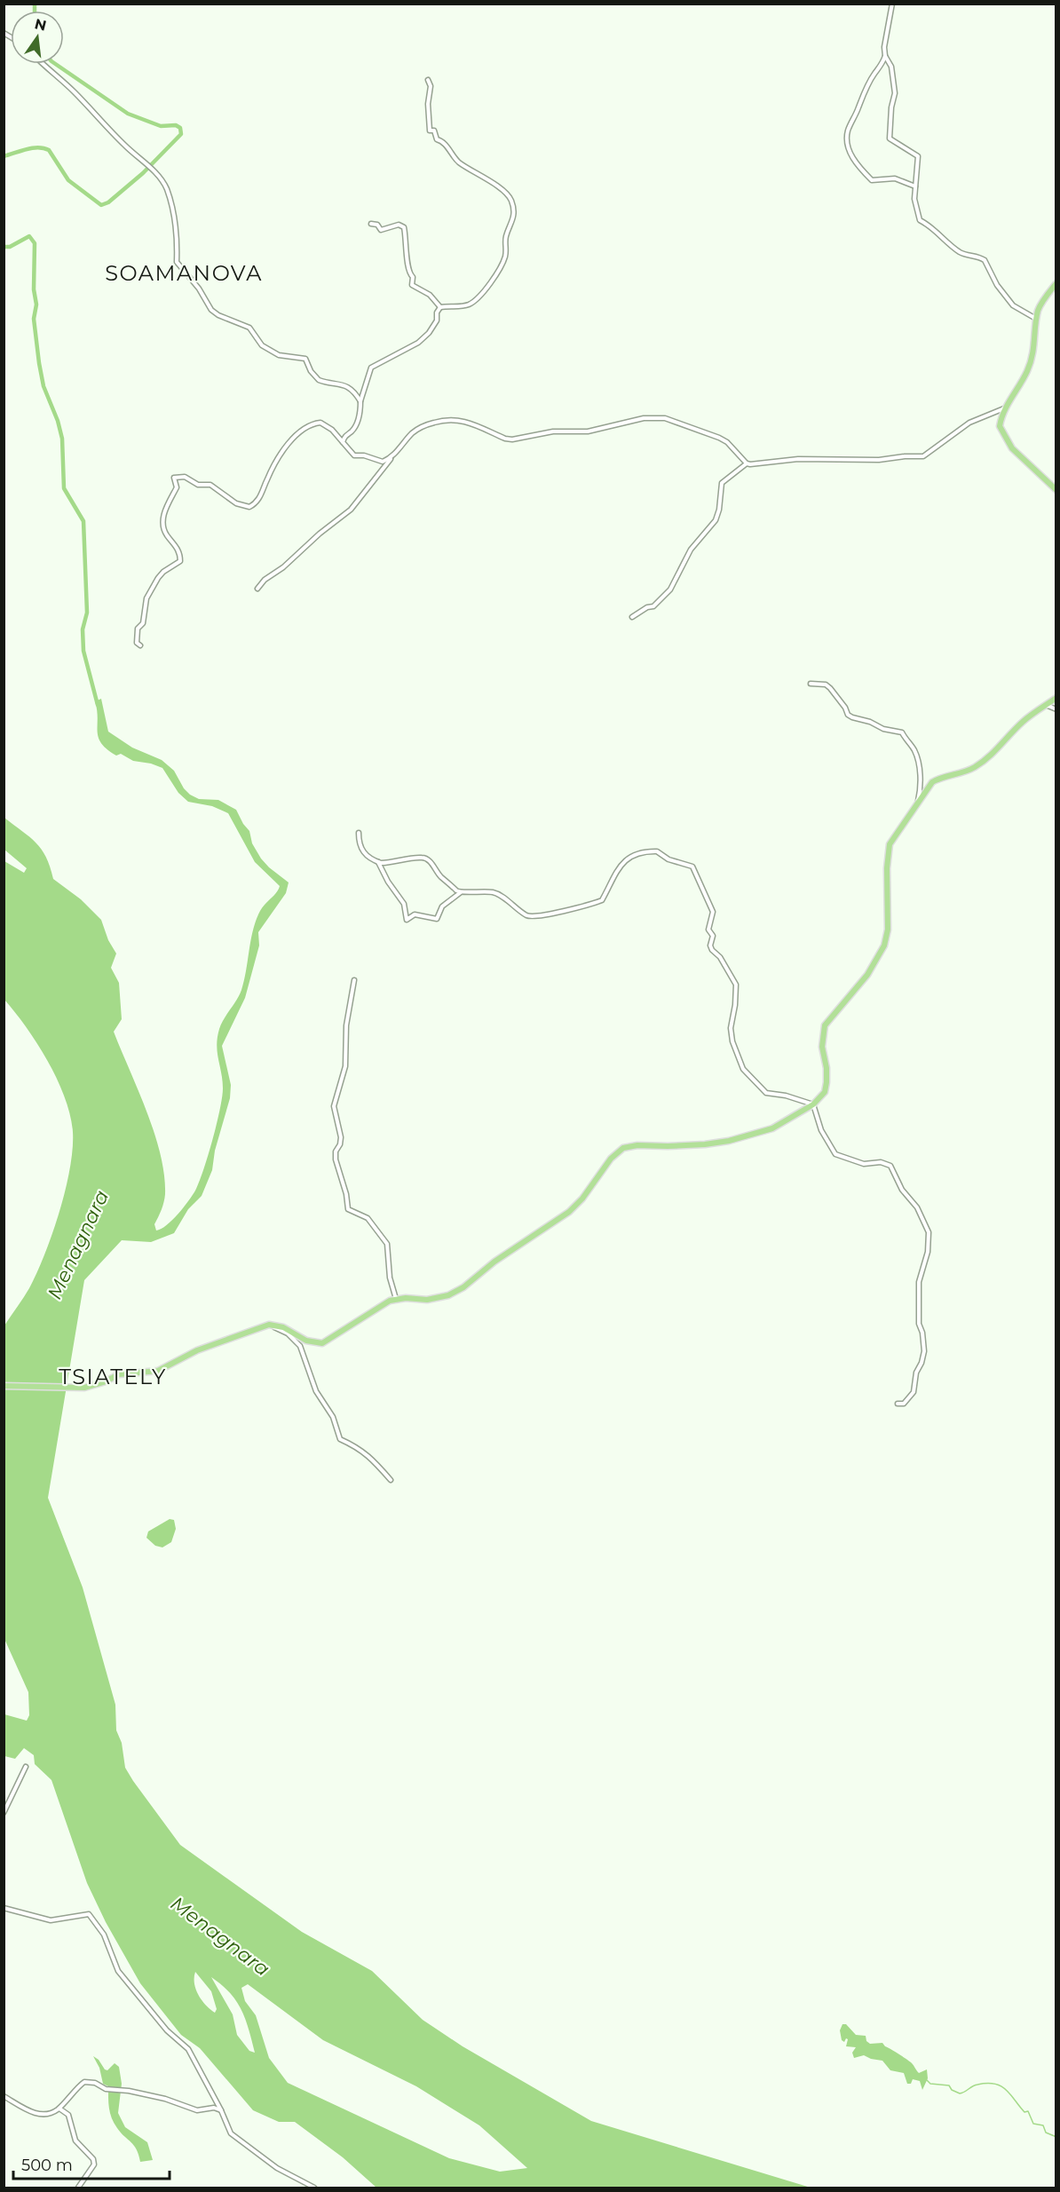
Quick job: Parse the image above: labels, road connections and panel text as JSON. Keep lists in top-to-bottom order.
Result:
{
  "districts": ["SOAMANOVA", "TSIATELY"],
  "water": ["Menagnara"],
  "scale_bar": "500 m",
  "north": "top"
}
